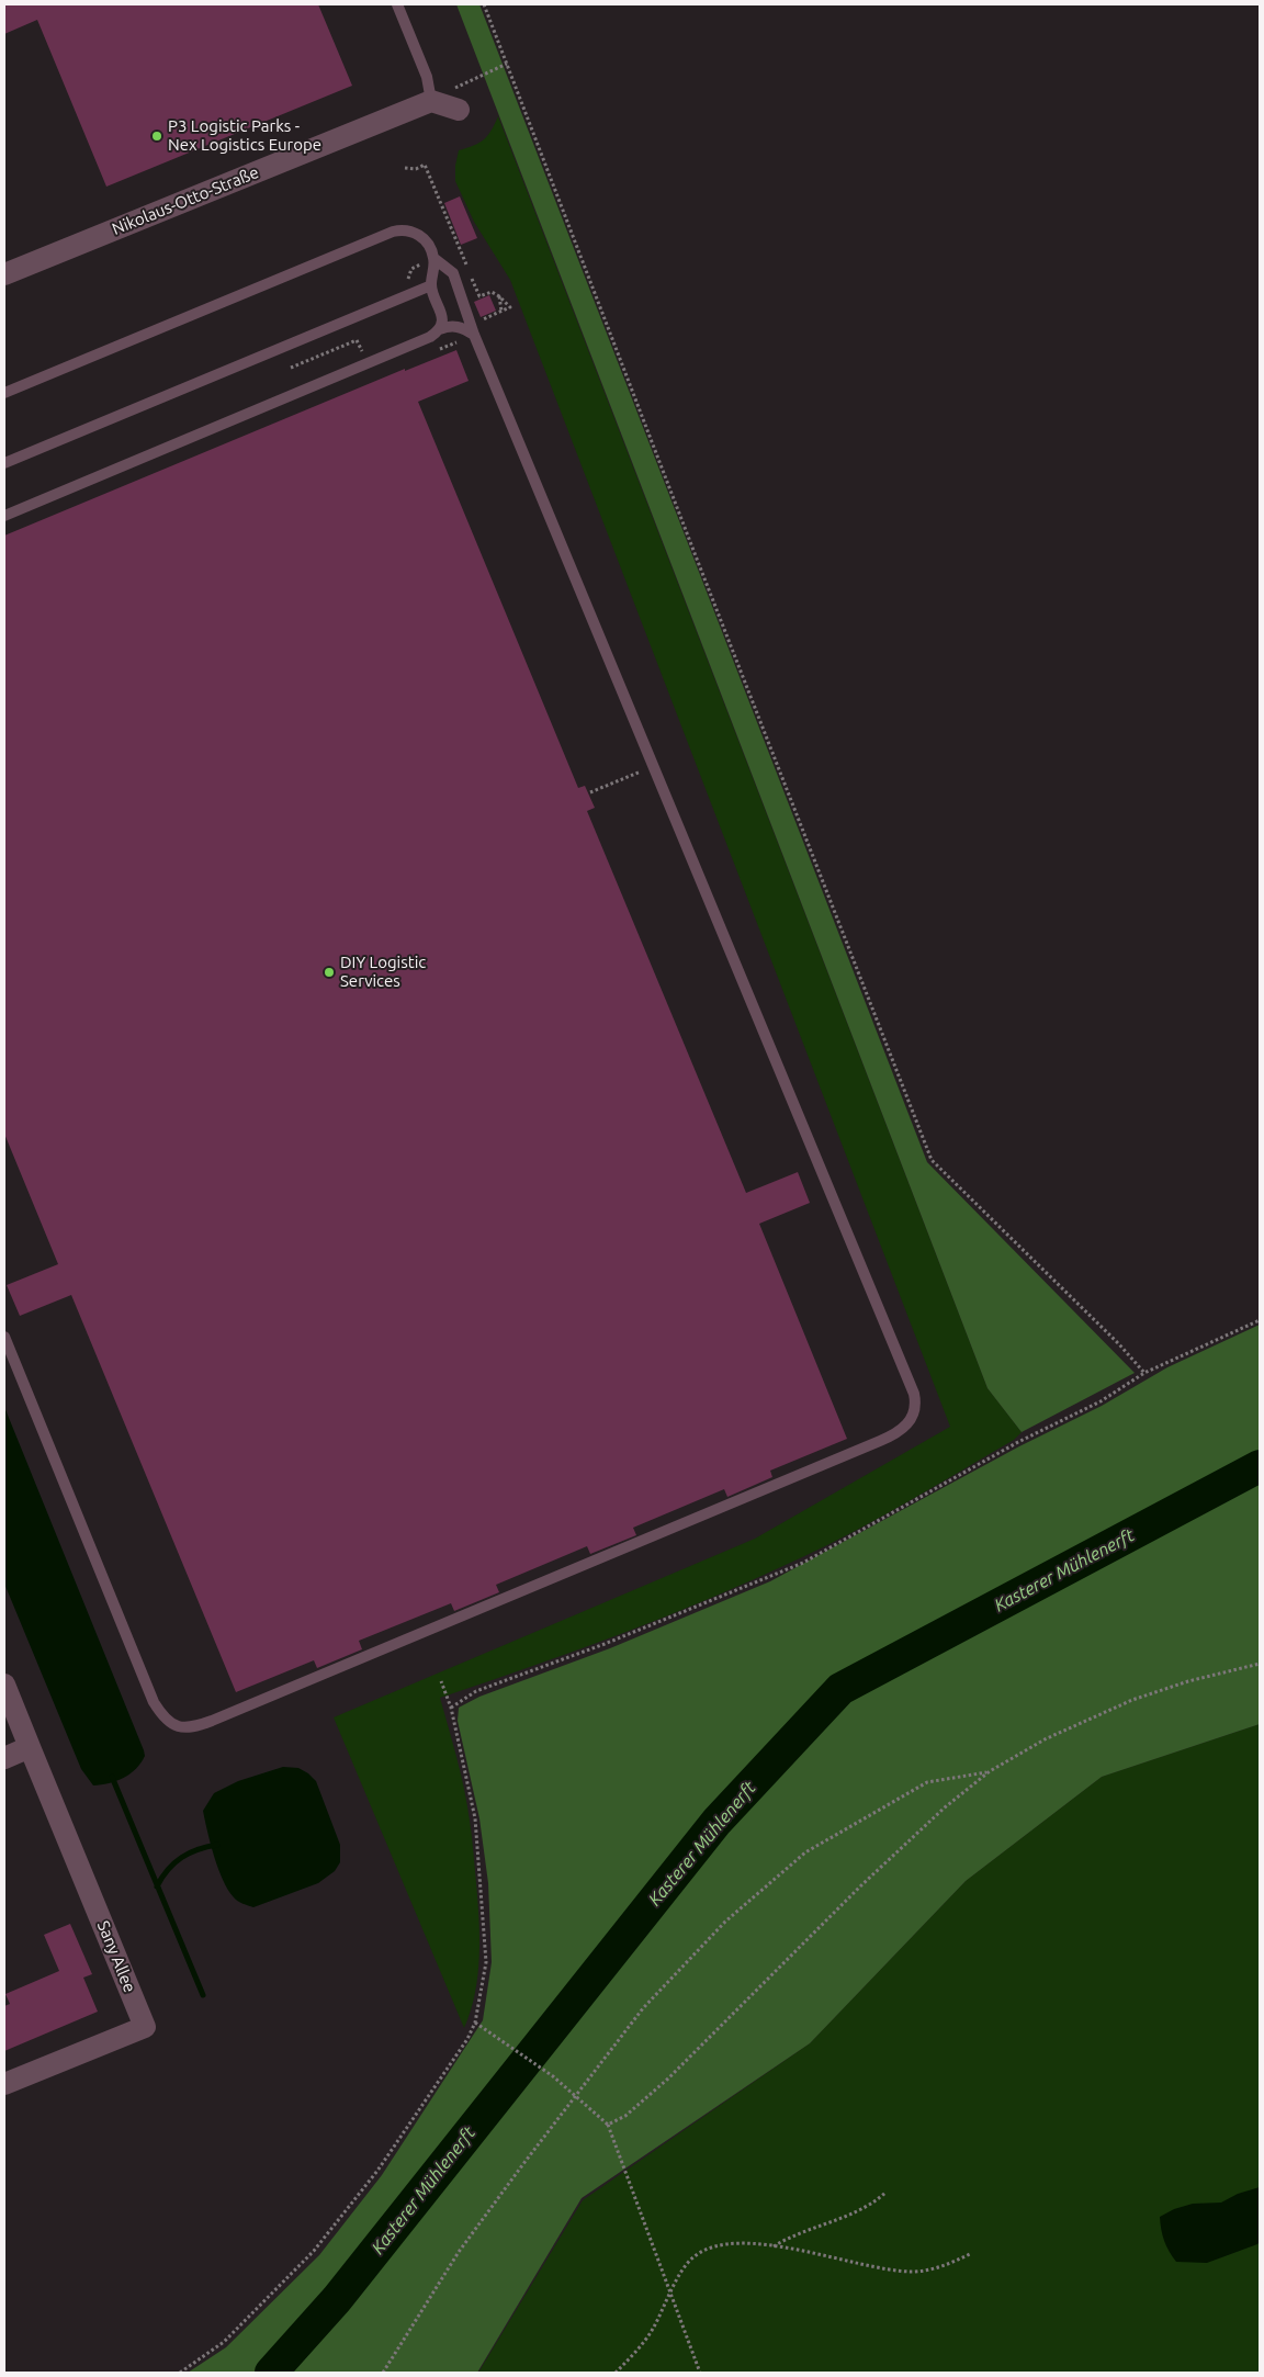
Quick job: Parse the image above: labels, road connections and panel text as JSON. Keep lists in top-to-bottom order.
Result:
{
  "streets": {
    "street": ["Nikolaus-Otto-Straße", "Sany Allee"]
  },
  "water": ["Kasterer Mühlenerft"],
  "places": ["P3 Logistic Parks - Nex Logistics Europe", "DIY Logistic Services"]
}
